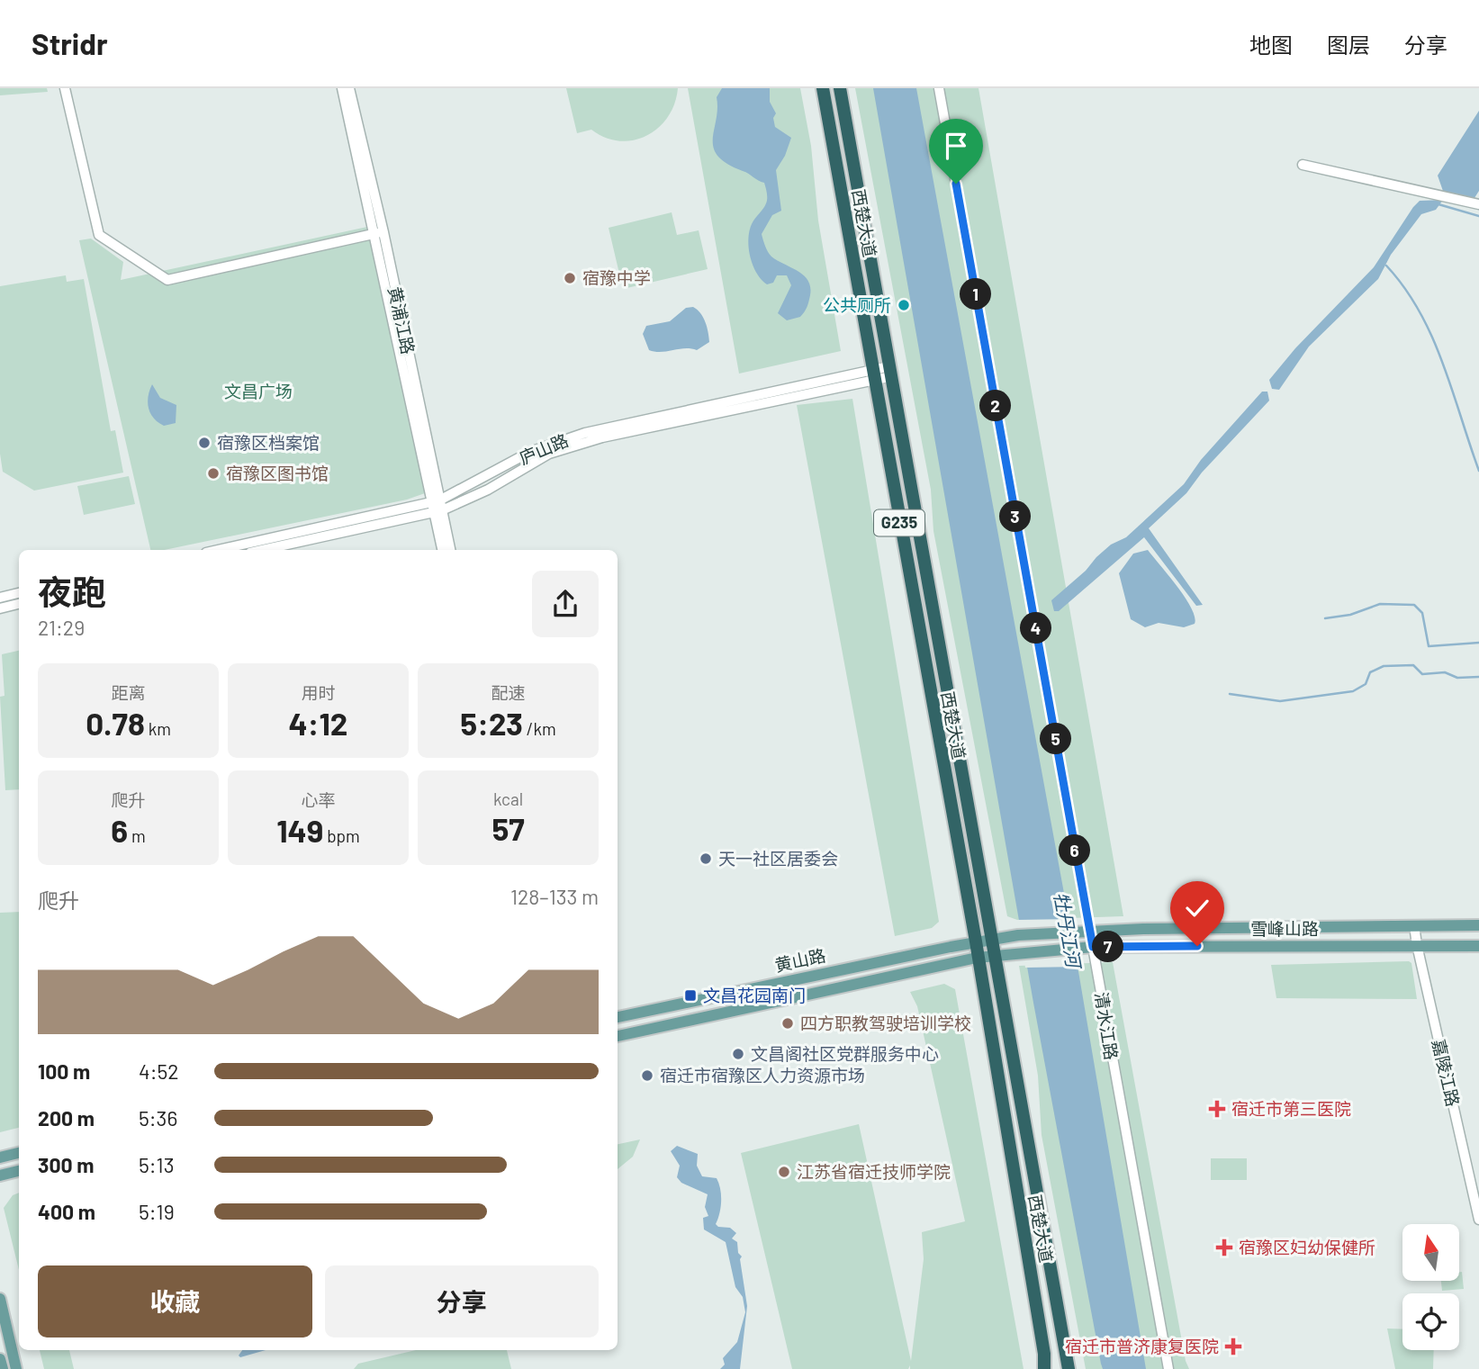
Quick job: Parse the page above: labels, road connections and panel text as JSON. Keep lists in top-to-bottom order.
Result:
{
  "streets": {
    "highway": ["西楚大道", "G235"],
    "main road": ["雪峰山路", "黄山路"],
    "street": [
      "黄浦江路",
      "庐山路",
      "清水江路",
      "嘉陵江路"
    ]
  },
  "crossings": [
    ["西楚大道", "庐山路"],
    ["西楚大道", "G235"],
    ["西楚大道", "雪峰山路"],
    ["西楚大道", "黄山路"],
    ["黄浦江路", "庐山路"],
    ["G235", "雪峰山路"],
    ["G235", "黄山路"],
    ["雪峰山路", "黄山路"],
    ["雪峰山路", "清水江路"],
    ["雪峰山路", "嘉陵江路"]
  ],
  "water": ["牡丹江河"],
  "parks": ["文昌广场"],
  "places": {
    "other": [
      "宿豫中学",
      "公共厕所",
      "宿豫区档案馆",
      "宿豫区图书馆",
      "天一社区居委会",
      "四方职教驾驶培训学校",
      "文昌阁社区党群服务中心",
      "宿迁市宿豫区人力资源市场",
      "江苏省宿迁技师学院"
    ],
    "transit": ["文昌花园南门"],
    "health": ["宿迁市第三医院", "宿豫区妇幼保健所", "宿迁市普济康复医院"]
  },
  "north": "top",
  "page": {
    "header": "Stridr",
    "nav": ["地图", "图层", "分享"],
    "pins": [
      "1",
      "2",
      "3",
      "4",
      "5",
      "6",
      "7"
    ],
    "heading": ["夜跑", "21:29"],
    "stats": [
      ["距离", "0.78 km"],
      ["用时", "4:12"],
      ["配速", "5:23 /km"],
      ["爬升", "6 m"],
      ["心率", "149 bpm"],
      ["kcal", "57"]
    ],
    "chart": ["爬升", "128–133 m"],
    "list": [
      {
        "name": "100 m",
        "note": "4:52"
      },
      {
        "name": "200 m",
        "note": "5:36"
      },
      {
        "name": "300 m",
        "note": "5:13"
      },
      {
        "name": "400 m",
        "note": "5:19"
      }
    ],
    "buttons": ["收藏", "分享"]
  }
}
